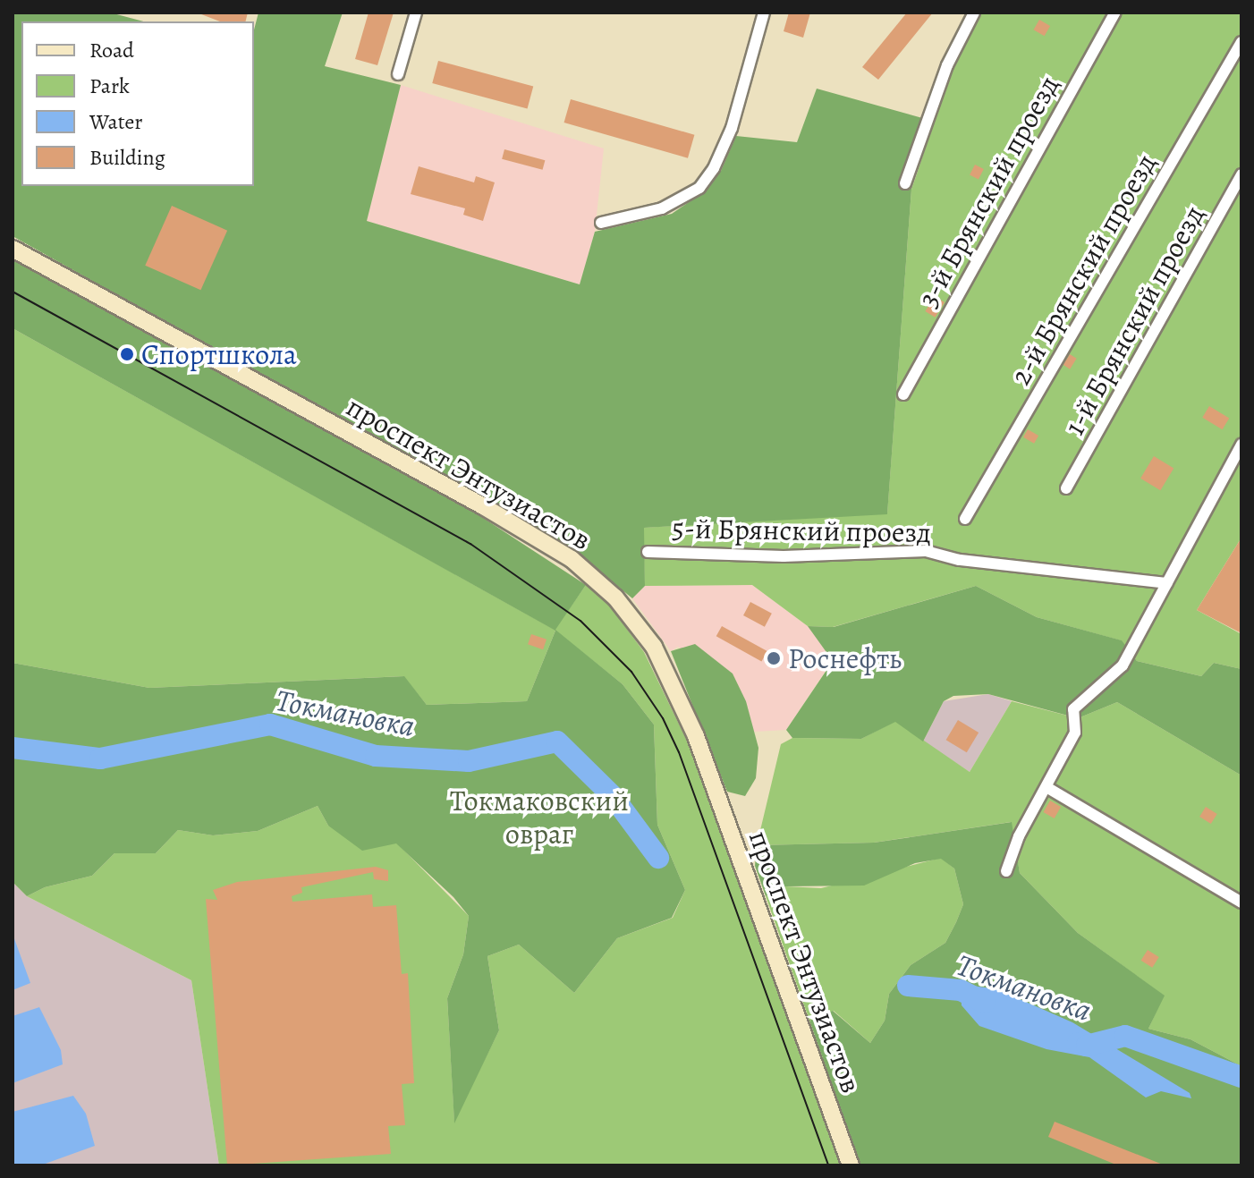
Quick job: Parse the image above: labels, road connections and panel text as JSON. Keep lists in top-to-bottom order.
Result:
{
  "streets": {
    "street": [
      "3-й Брянский проезд",
      "2-й Брянский проезд",
      "1-й Брянский проезд",
      "проспект Энтузиастов",
      "5-й Брянский проезд"
    ]
  },
  "water": ["Токмановка"],
  "parks": ["Токмаковский овраг"],
  "places": ["Спортшкола", "Роснефть"],
  "legend": [
    "Road",
    "Park",
    "Water",
    "Building"
  ]
}
